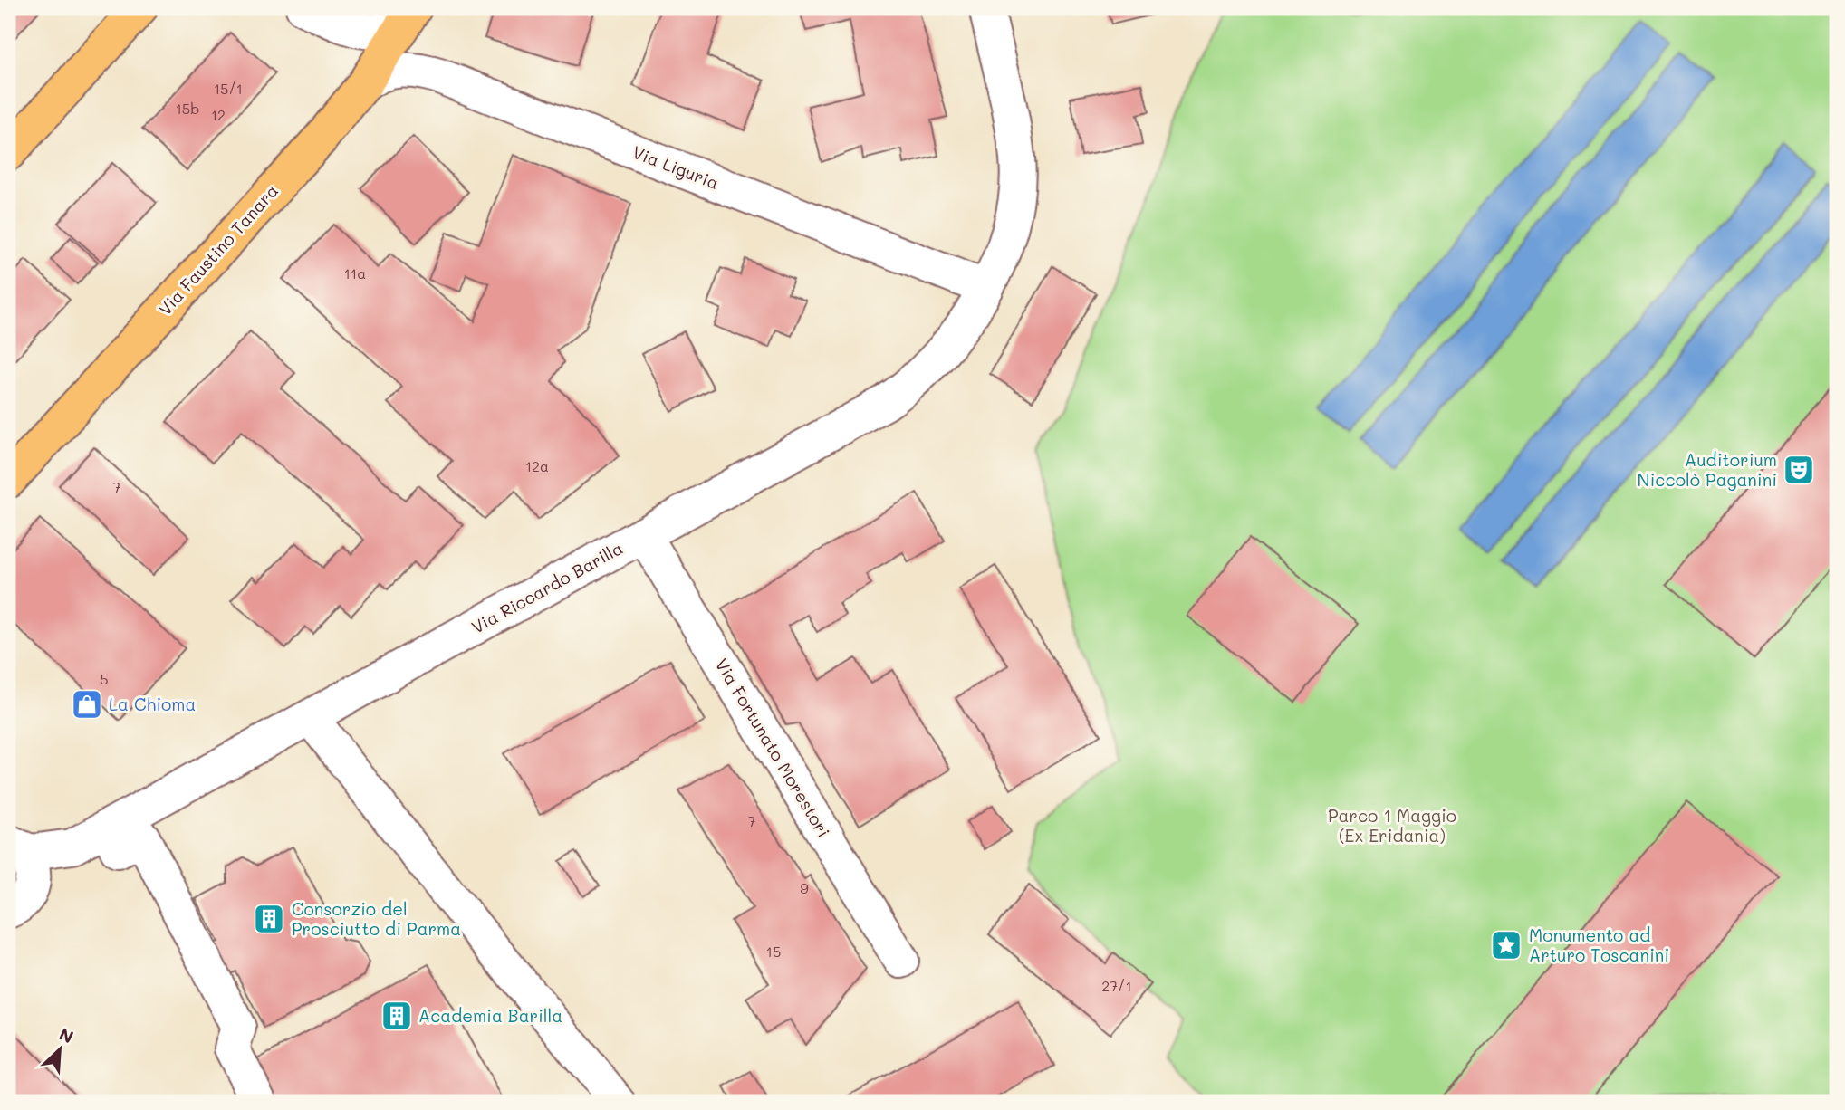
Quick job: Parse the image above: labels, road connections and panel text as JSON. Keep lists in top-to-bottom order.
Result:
{
  "streets": {
    "main road": ["Via Faustino Tanara"],
    "street": ["Via Liguria", "Via Riccardo Barilla", "Via Fortunato Morestori"]
  },
  "crossings": [
    ["Via Liguria", "Via Faustino Tanara"],
    ["Via Liguria", "Via Riccardo Barilla"],
    ["Via Riccardo Barilla", "Via Fortunato Morestori"]
  ],
  "parks": ["Parco 1 Maggio (Ex Eridania)"],
  "places": {
    "theatre": ["Auditorium Niccolò Paganini"],
    "shop": ["La Chioma"],
    "building": ["Consorzio del Prosciutto di Parma", "Academia Barilla"],
    "place": ["Monumento ad Arturo Toscanini"]
  },
  "house_numbers": [
    "15/1",
    "15b",
    "12",
    "11a",
    "12a",
    "7",
    "5",
    "7",
    "9",
    "15",
    "27/1"
  ],
  "north": "top right"
}
